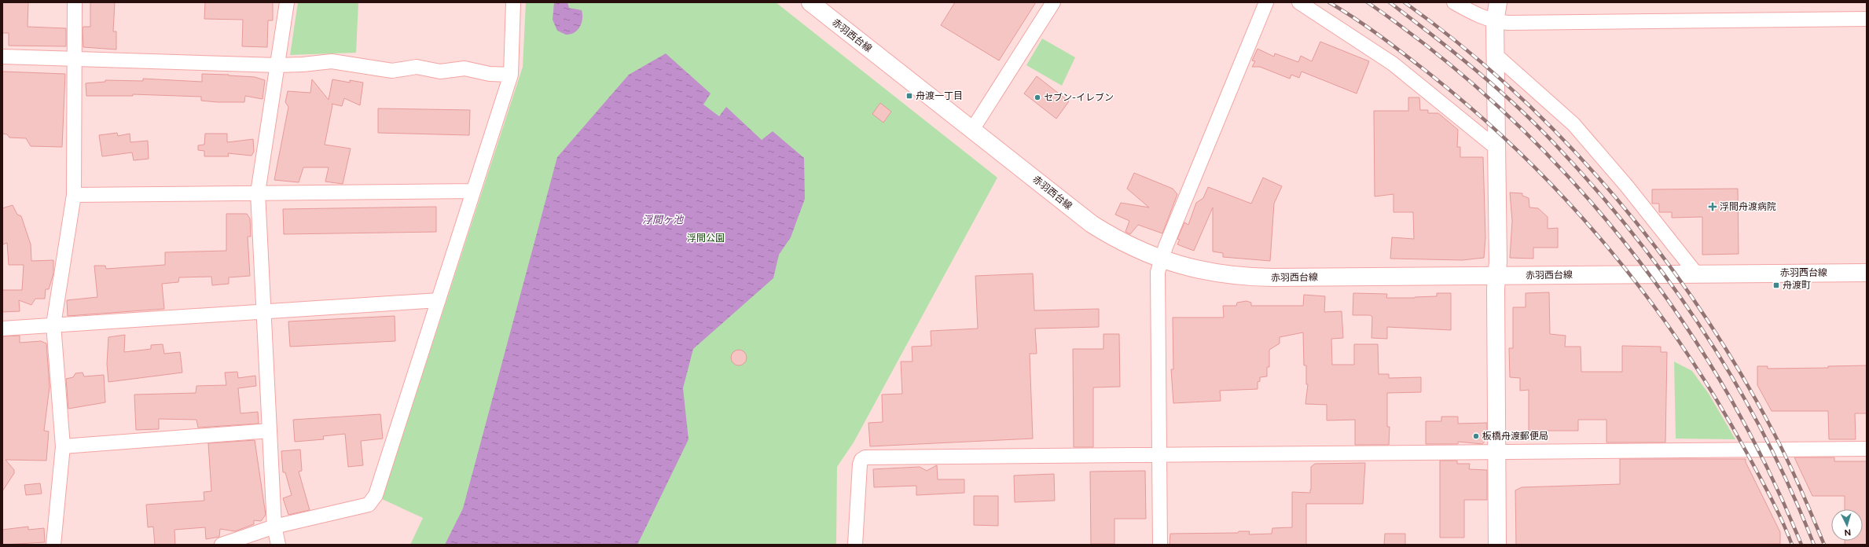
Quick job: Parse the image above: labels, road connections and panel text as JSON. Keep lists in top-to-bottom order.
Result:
{
  "streets": {
    "main road": ["赤羽西台線"]
  },
  "water": ["浮間ヶ池"],
  "parks": ["浮間公園"],
  "places": {
    "transit": ["舟渡一丁目", "舟渡町"],
    "other": ["セブン-イレブン", "板橋舟渡郵便局"],
    "health": ["浮間舟渡病院"]
  },
  "north": "bottom"
}
